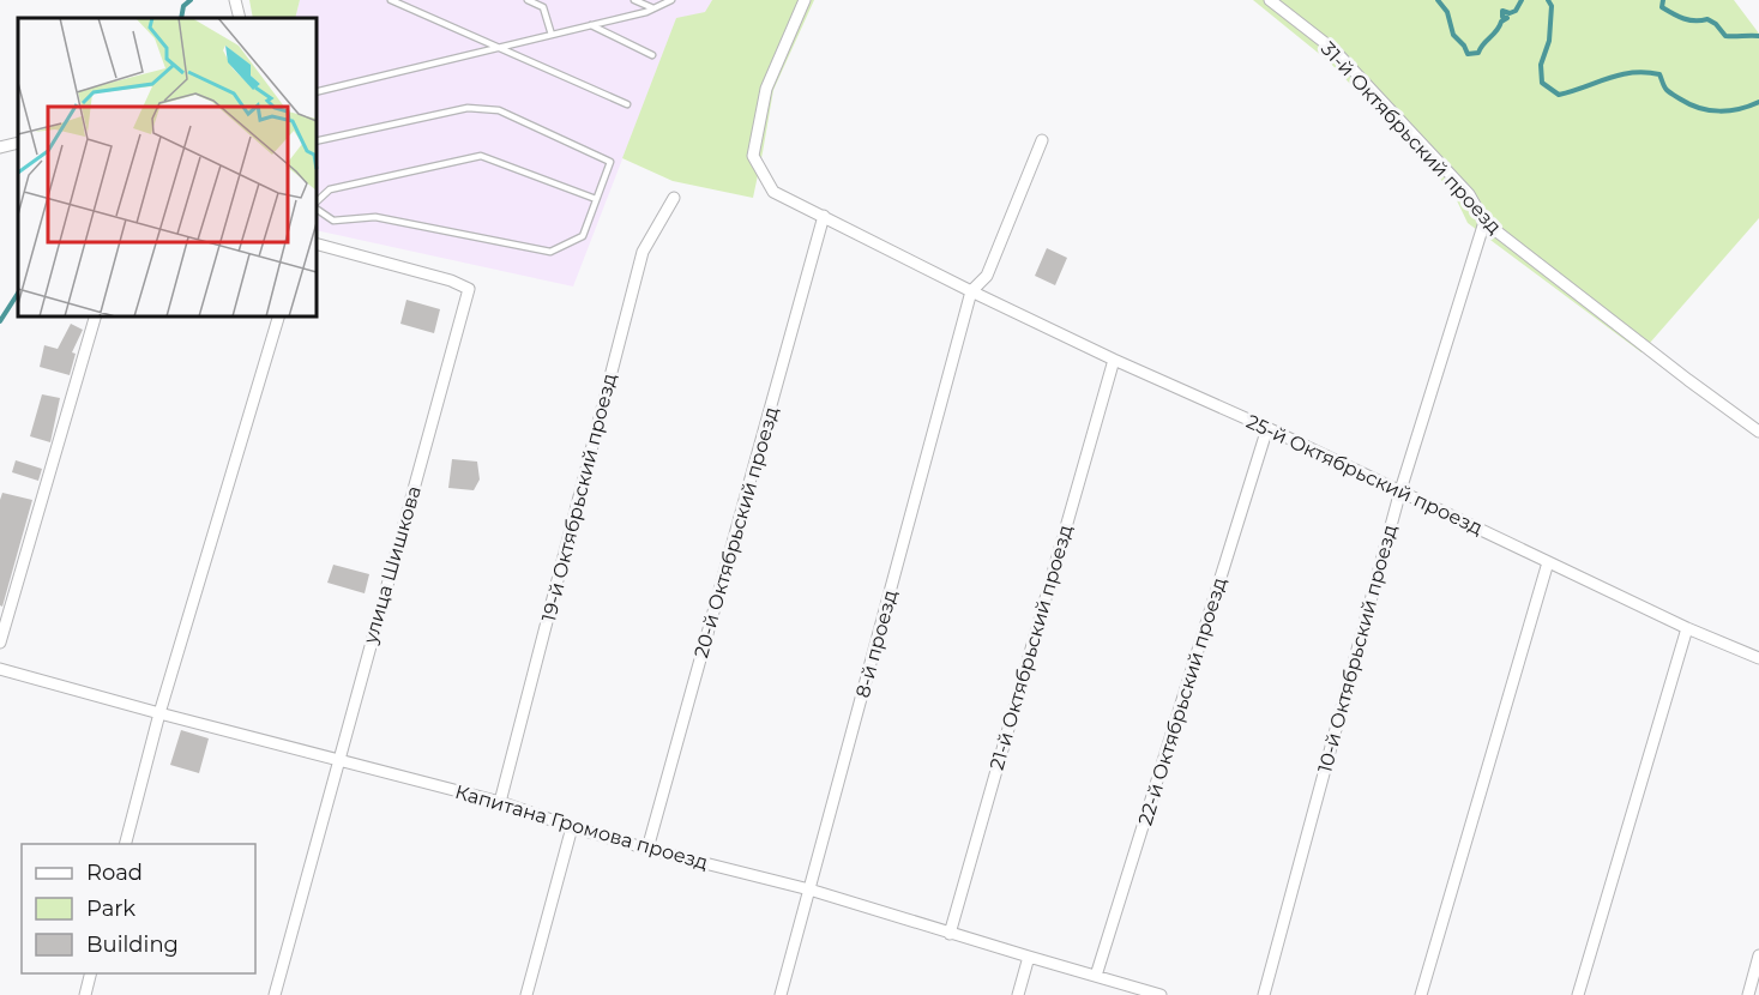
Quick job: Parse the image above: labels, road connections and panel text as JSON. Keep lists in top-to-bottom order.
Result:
{
  "streets": {
    "street": [
      "31-й Октябрьский проезд",
      "25-й Октябрьский проезд",
      "19-й Октябрьский проезд",
      "20-й Октябрьский проезд",
      "улица Шишкова",
      "8-й проезд",
      "21-й Октябрьский проезд",
      "10-й Октябрьский проезд",
      "22-й Октябрьский проезд",
      "Капитана Громова проезд"
    ]
  },
  "crossings": [
    ["31-й Октябрьский проезд", "10-й Октябрьский проезд"],
    ["25-й Октябрьский проезд", "20-й Октябрьский проезд"],
    ["25-й Октябрьский проезд", "8-й проезд"],
    ["25-й Октябрьский проезд", "21-й Октябрьский проезд"],
    ["25-й Октябрьский проезд", "10-й Октябрьский проезд"],
    ["25-й Октябрьский проезд", "22-й Октябрьский проезд"],
    ["19-й Октябрьский проезд", "Капитана Громова проезд"],
    ["20-й Октябрьский проезд", "Капитана Громова проезд"],
    ["улица Шишкова", "Капитана Громова проезд"],
    ["8-й проезд", "Капитана Громова проезд"],
    ["21-й Октябрьский проезд", "Капитана Громова проезд"],
    ["22-й Октябрьский проезд", "Капитана Громова проезд"]
  ],
  "legend": ["Road", "Park", "Building"]
}
